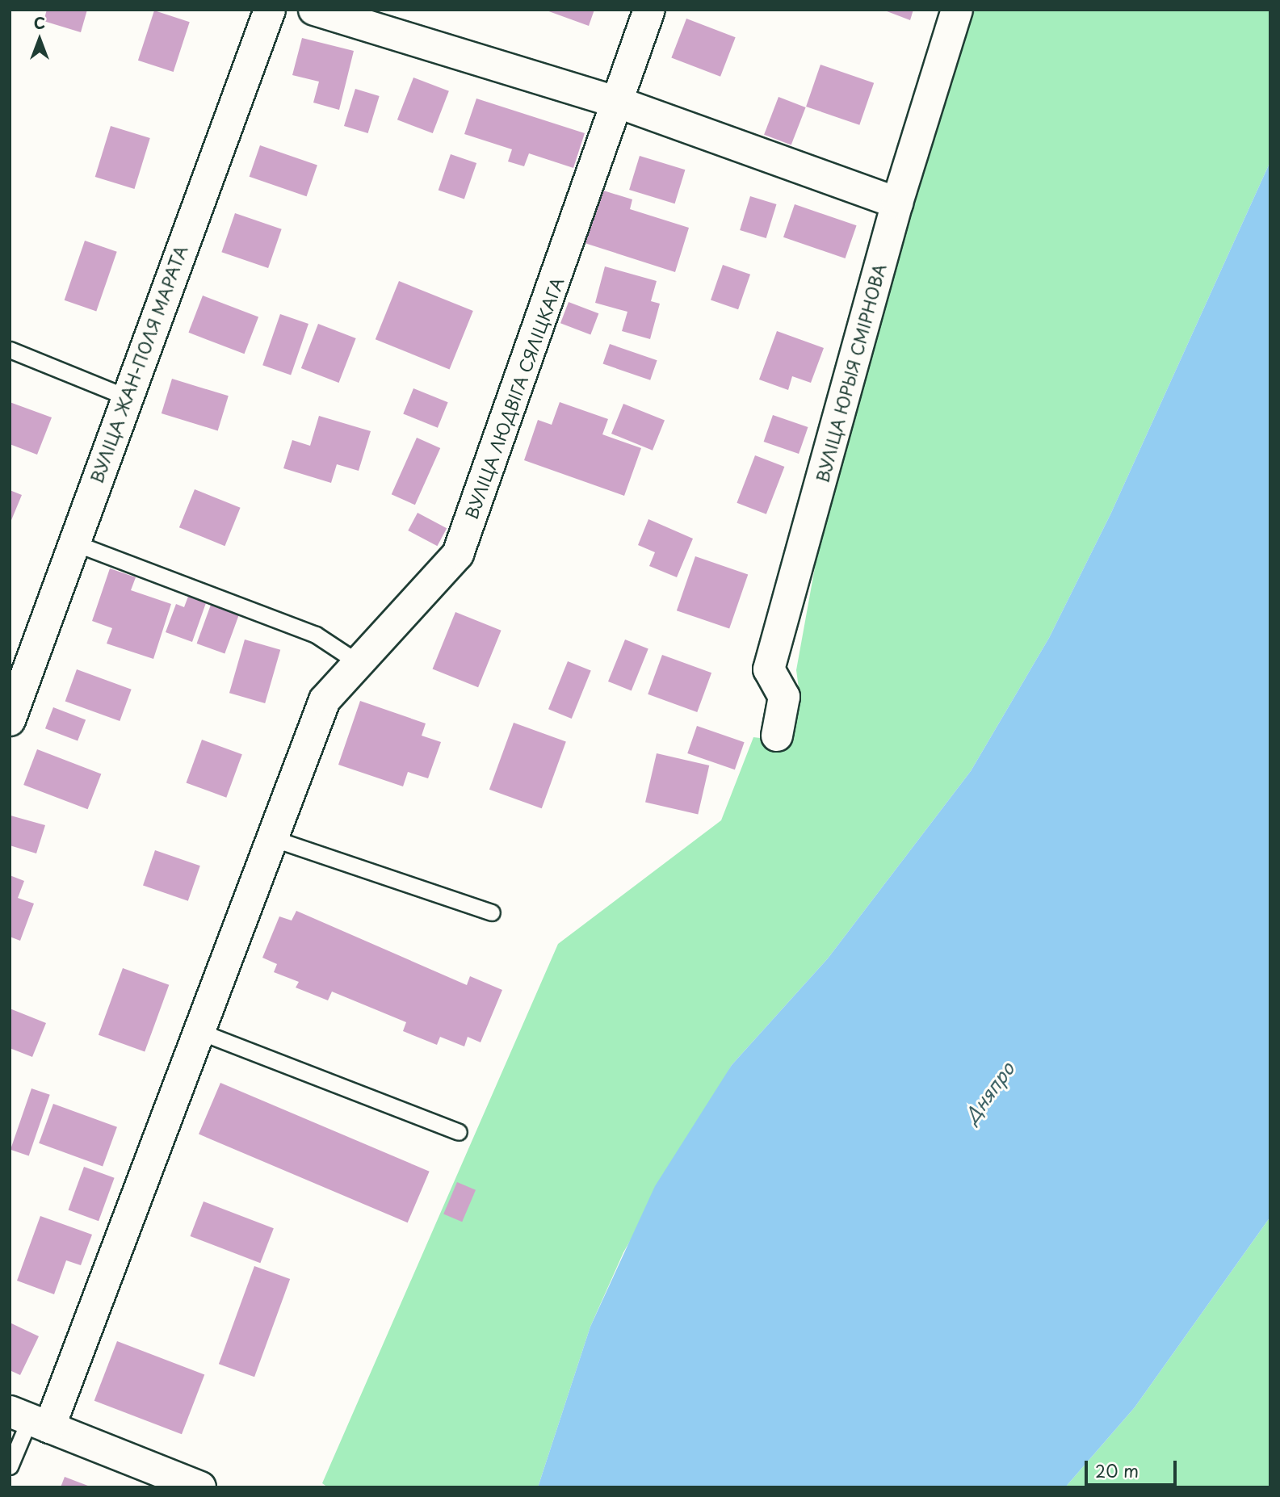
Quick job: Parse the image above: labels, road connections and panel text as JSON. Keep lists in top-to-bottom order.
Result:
{
  "streets": {
    "street": ["ВУЛІЦА ЖАН-ПОЛЯ МАРАТА", "ВУЛІЦА ЮРЫЯ СМІРНОВА", "ВУЛІЦА ЛЮДВІГА СЯЛІЦКАГА"]
  },
  "water": ["Дняпро"],
  "scale_bar": "20 m",
  "north": "top"
}
